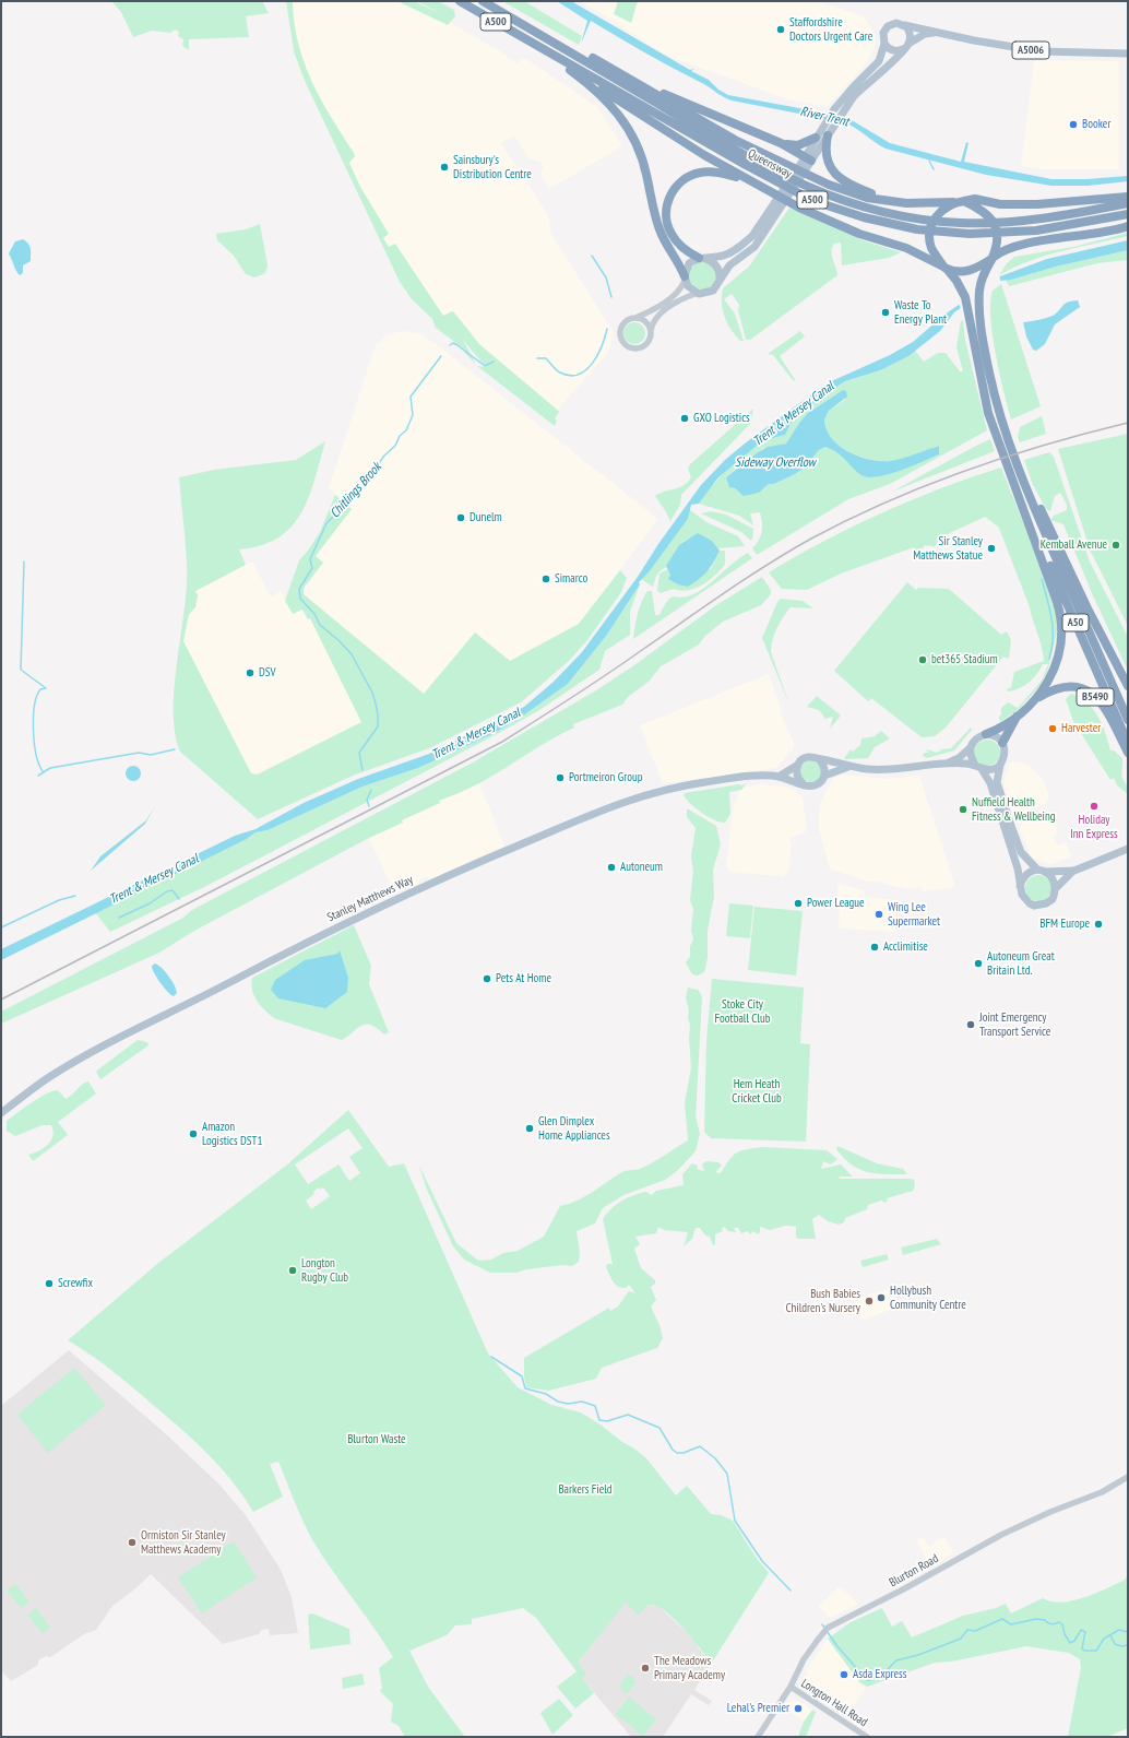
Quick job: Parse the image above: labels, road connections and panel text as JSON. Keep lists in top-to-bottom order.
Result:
{
  "streets": {
    "highway": [
      "A500",
      "Queensway",
      "A50",
      "B5490"
    ],
    "main road": ["A5006", "Stanley Matthews Way"],
    "street": ["Blurton Road", "Longton Hall Road"]
  },
  "crossings": [
    ["A50", "B5490"],
    ["Blurton Road", "Longton Hall Road"]
  ],
  "water": [
    "River Trent",
    "Trent & Mersey Canal",
    "Sideway Overflow",
    "Chitlings Brook"
  ],
  "parks": [
    "Stoke City Football Club",
    "Hem Heath Cricket Club",
    "Blurton Waste",
    "Barkers Field"
  ],
  "places": [
    "Staffordshire Doctors Urgent Care",
    "Booker",
    "Sainsbury's Distribution Centre",
    "Waste To Energy Plant",
    "GXO Logistics",
    "Dunelm",
    "Kemball Avenue",
    "Sir Stanley Matthews Statue",
    "Simarco",
    "bet365 Stadium",
    "DSV",
    "Harvester",
    "Portmeiron Group",
    "Holiday Inn Express",
    "Nuffield Health Fitness & Wellbeing",
    "Autoneum",
    "Power League",
    "Wing Lee Supermarket",
    "BFM Europe",
    "Acclimitise",
    "Autoneum Great Britain Ltd.",
    "Pets At Home",
    "Joint Emergency Transport Service",
    "Glen Dimplex Home Appliances",
    "Amazon Logistics DST1",
    "Longton Rugby Club",
    "Screwfix",
    "Hollybush Community Centre",
    "Bush Babies Children's Nursery",
    "Ormiston Sir Stanley Matthews Academy",
    "The Meadows Primary Academy",
    "Asda Express",
    "Lehal's Premier"
  ]
}
